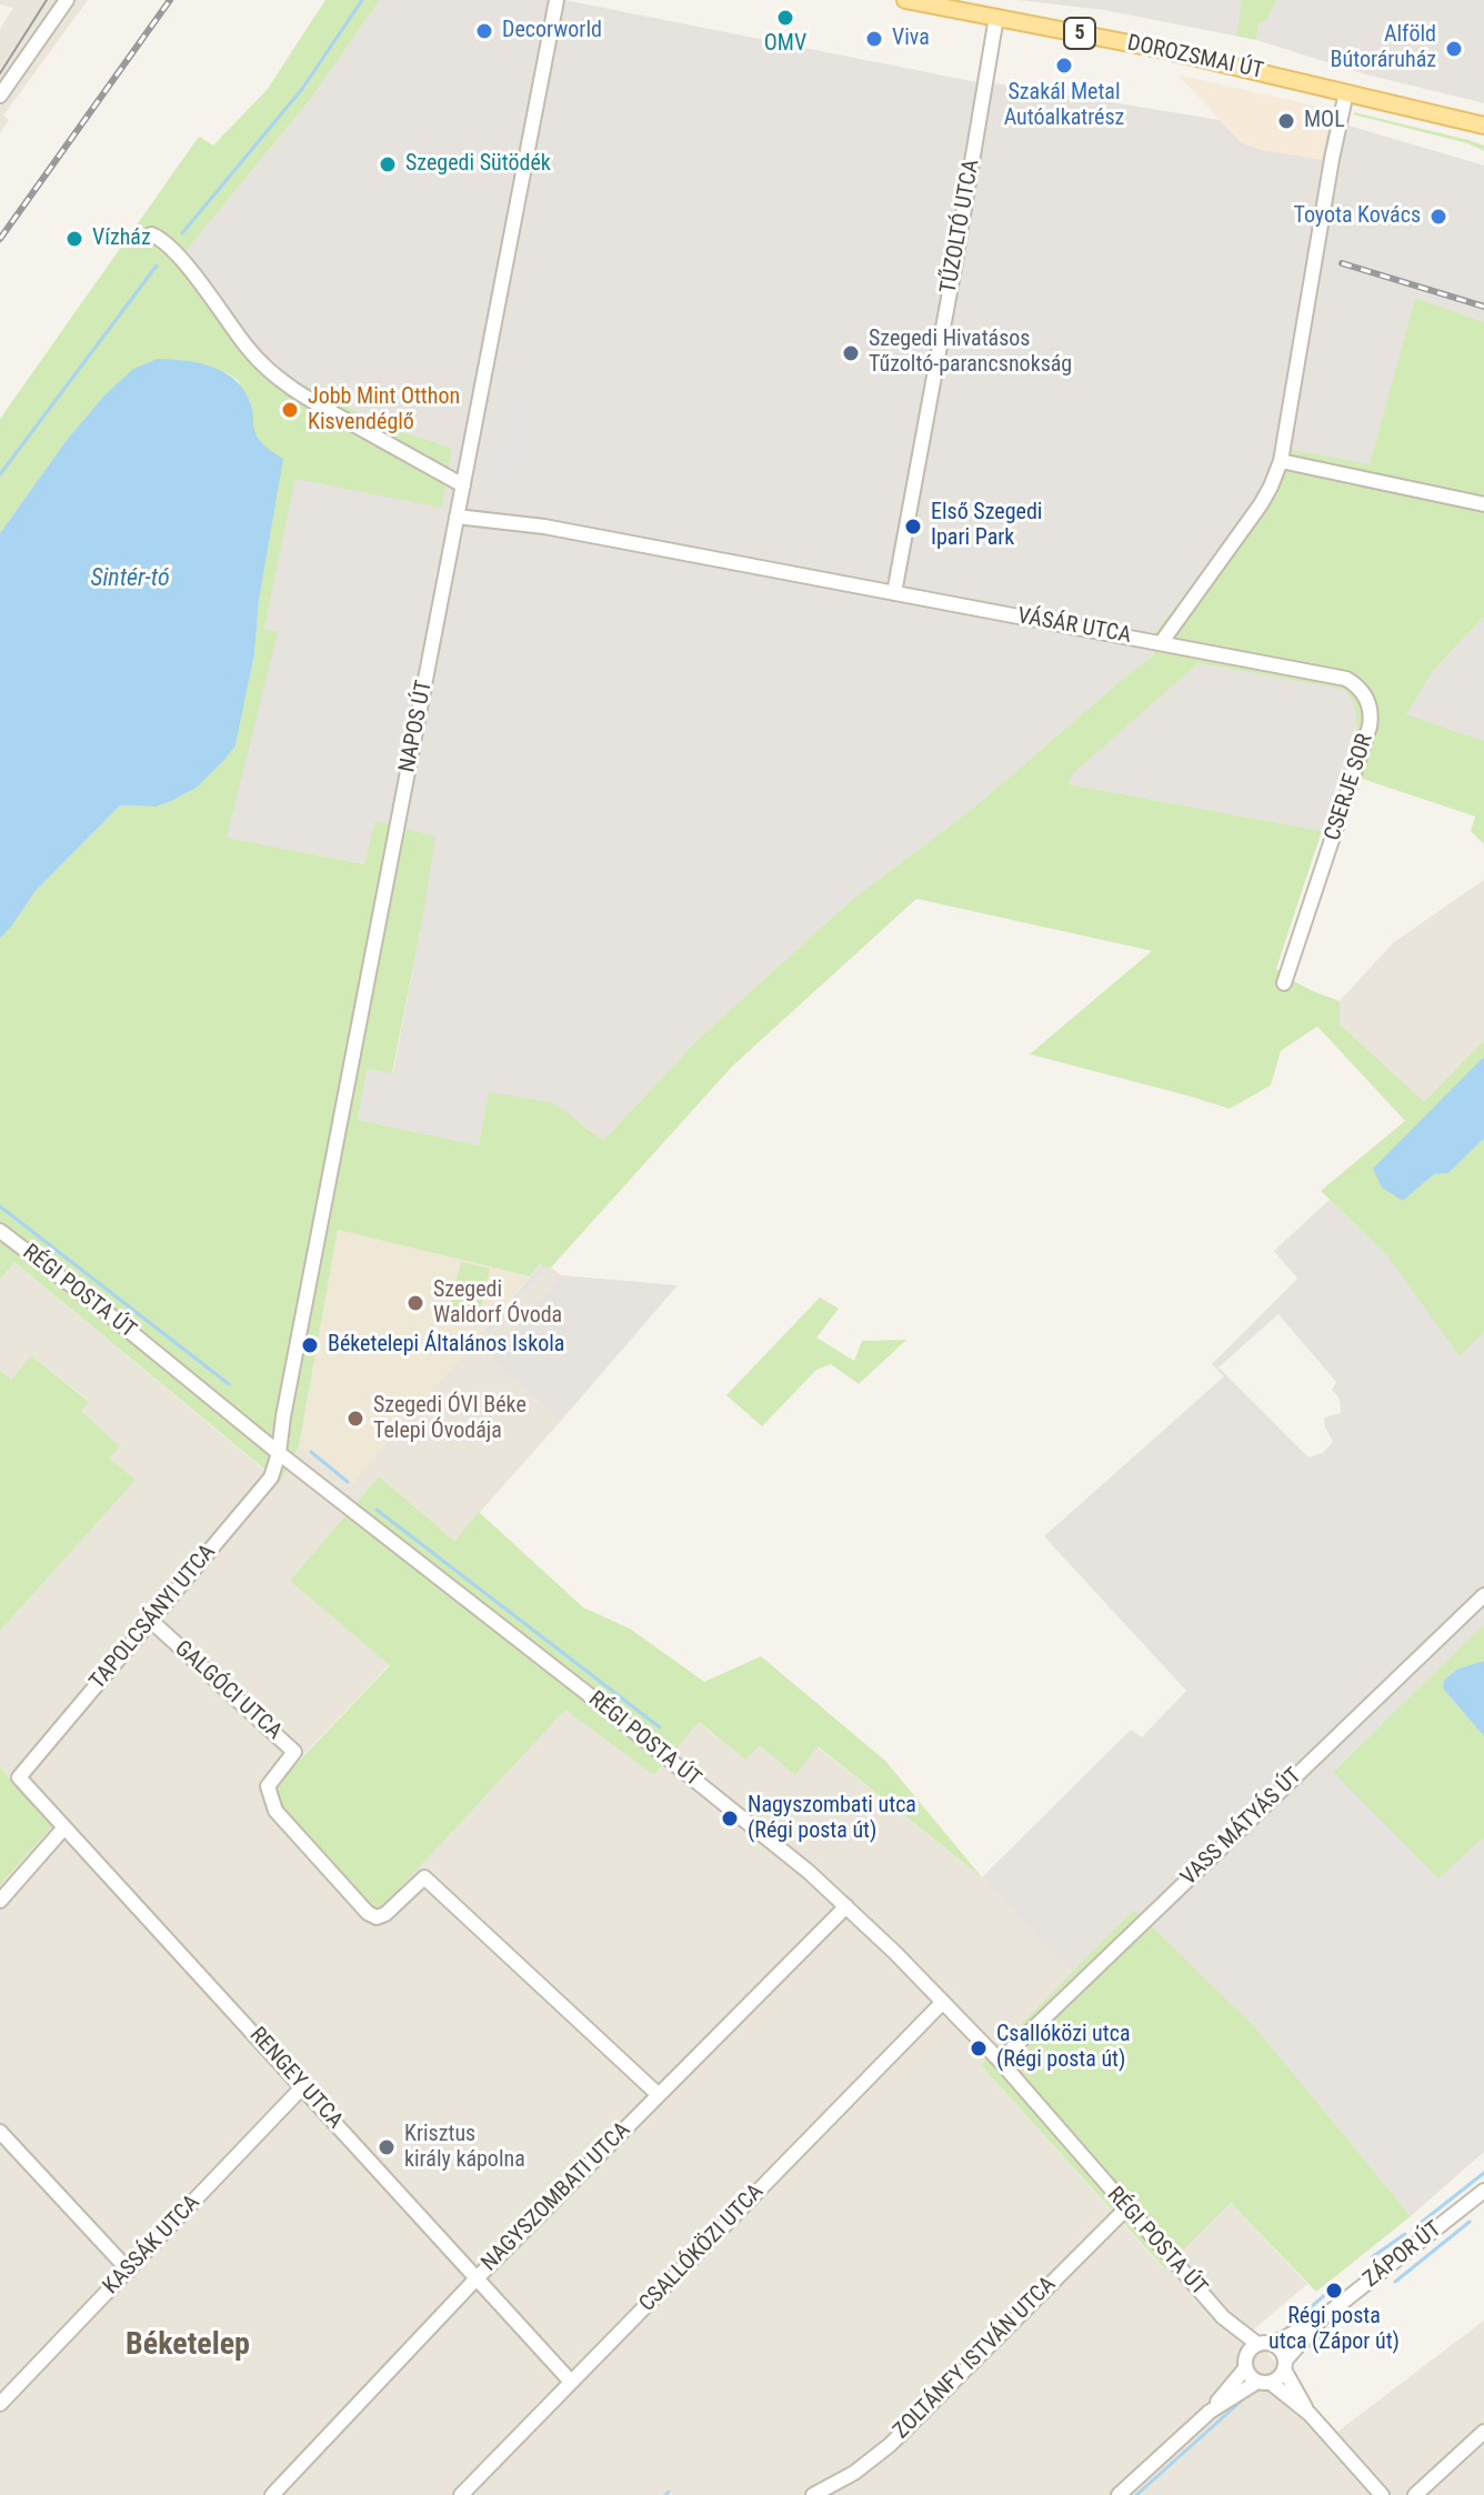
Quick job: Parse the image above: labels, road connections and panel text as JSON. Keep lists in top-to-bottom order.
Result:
{
  "streets": {
    "main road": ["5", "DOROZSMAI ÚT"],
    "street": [
      "TŰZOLTÓ UTCA",
      "VÁSÁR UTCA",
      "NAPOS ÚT",
      "CSERJE SOR",
      "RÉGI POSTA ÚT",
      "TAPOLCSÁNYI UTCA",
      "GALGÓCI UTCA",
      "VASS MÁTYÁS ÚT",
      "RENGEY UTCA",
      "NAGYSZOMBATI UTCA",
      "KASSÁK UTCA",
      "CSALLÓKÖZI UTCA",
      "ZÁPOR ÚT",
      "ZOLTÁNFY ISTVÁN UTCA"
    ]
  },
  "crossings": [
    ["DOROZSMAI ÚT", "TŰZOLTÓ UTCA"],
    ["DOROZSMAI ÚT", "VÁSÁR UTCA"],
    ["TŰZOLTÓ UTCA", "VÁSÁR UTCA"],
    ["VÁSÁR UTCA", "NAPOS ÚT"],
    ["VÁSÁR UTCA", "CSERJE SOR"],
    ["NAPOS ÚT", "RÉGI POSTA ÚT"],
    ["NAPOS ÚT", "TAPOLCSÁNYI UTCA"],
    ["RÉGI POSTA ÚT", "TAPOLCSÁNYI UTCA"],
    ["RÉGI POSTA ÚT", "VASS MÁTYÁS ÚT"],
    ["RÉGI POSTA ÚT", "NAGYSZOMBATI UTCA"],
    ["RÉGI POSTA ÚT", "CSALLÓKÖZI UTCA"],
    ["RÉGI POSTA ÚT", "ZÁPOR ÚT"],
    ["RÉGI POSTA ÚT", "ZOLTÁNFY ISTVÁN UTCA"],
    ["TAPOLCSÁNYI UTCA", "GALGÓCI UTCA"],
    ["TAPOLCSÁNYI UTCA", "RENGEY UTCA"],
    ["GALGÓCI UTCA", "NAGYSZOMBATI UTCA"],
    ["RENGEY UTCA", "NAGYSZOMBATI UTCA"],
    ["RENGEY UTCA", "KASSÁK UTCA"],
    ["RENGEY UTCA", "CSALLÓKÖZI UTCA"]
  ],
  "districts": ["Béketelep"],
  "water": ["Sintér-tó"],
  "places": [
    "OMV",
    "Decorworld",
    "Viva",
    "Alföld Bútoráruház",
    "Szakál Metal Autóalkatrész",
    "MOL",
    "Szegedi Sütödék",
    "Toyota Kovács",
    "Vízház",
    "Szegedi Hivatásos Tűzoltó-parancsnokság",
    "Jobb Mint Otthon Kisvendéglő",
    "Első Szegedi Ipari Park",
    "Szegedi Waldorf Óvoda",
    "Béketelepi Általános Iskola",
    "Szegedi ÓVI Béke Telepi Óvodája",
    "Nagyszombati utca (Régi posta út)",
    "Csallóközi utca (Régi posta út)",
    "Krisztus király kápolna",
    "Régi posta utca (Zápor út)"
  ]
}
